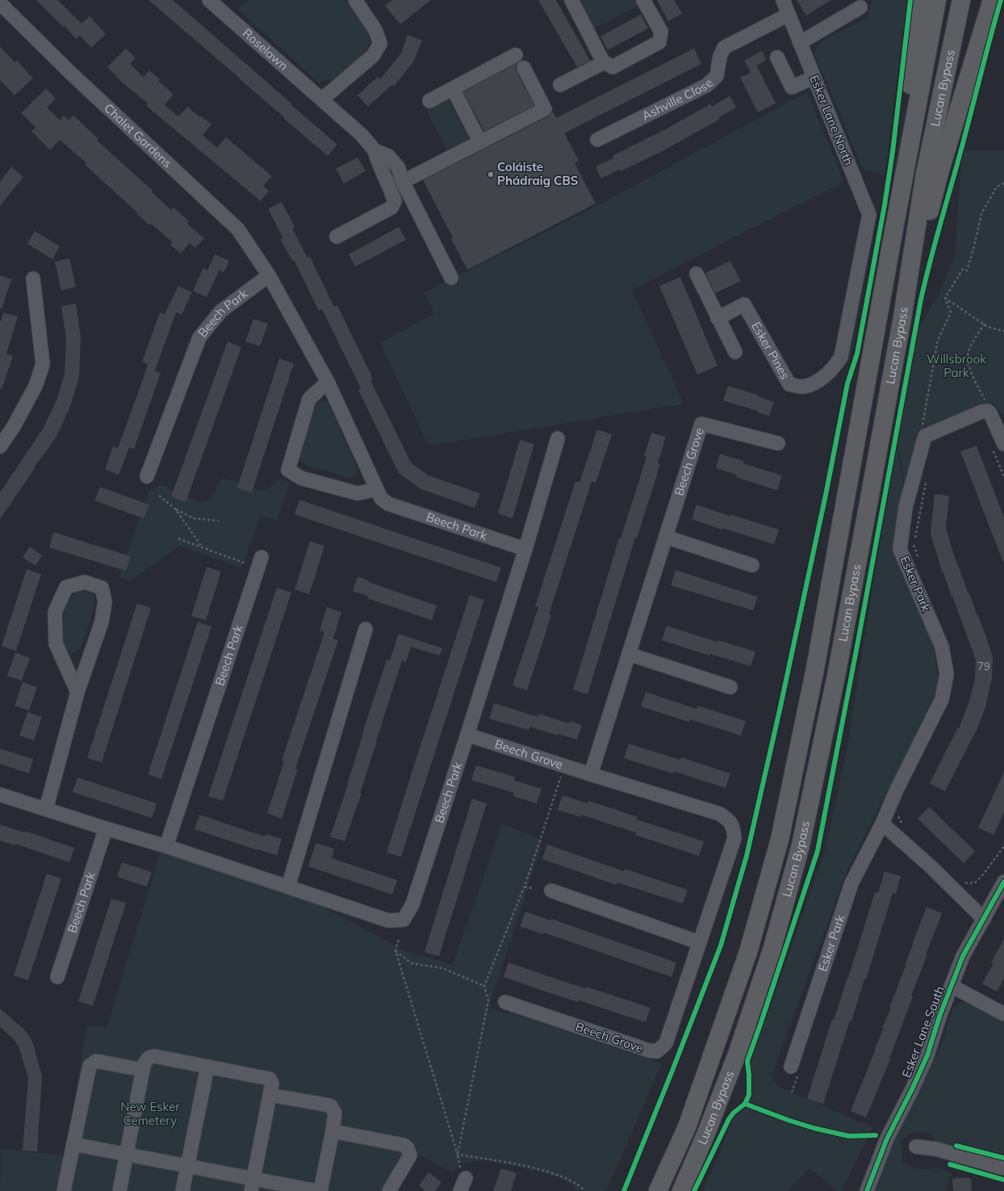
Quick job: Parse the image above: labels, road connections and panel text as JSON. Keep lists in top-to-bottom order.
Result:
{
  "streets": {
    "highway": ["Lucan Bypass"],
    "street": [
      "Roselawn",
      "Ashville Close",
      "Esker Lane North",
      "Chalet Gardens",
      "Beech Park",
      "Esker Pines",
      "Beech Grove",
      "Esker Park",
      "Esker Lane South"
    ]
  },
  "crossings": [
    ["Ashville Close", "Esker Lane North"],
    ["Esker Lane North", "Esker Pines"],
    ["Chalet Gardens", "Beech Park"],
    ["Beech Park", "Beech Grove"]
  ],
  "parks": ["Willsbrook Park", "New Esker Cemetery"],
  "places": ["Coláiste Phádraig CBS"],
  "house_numbers": ["79"]
}
